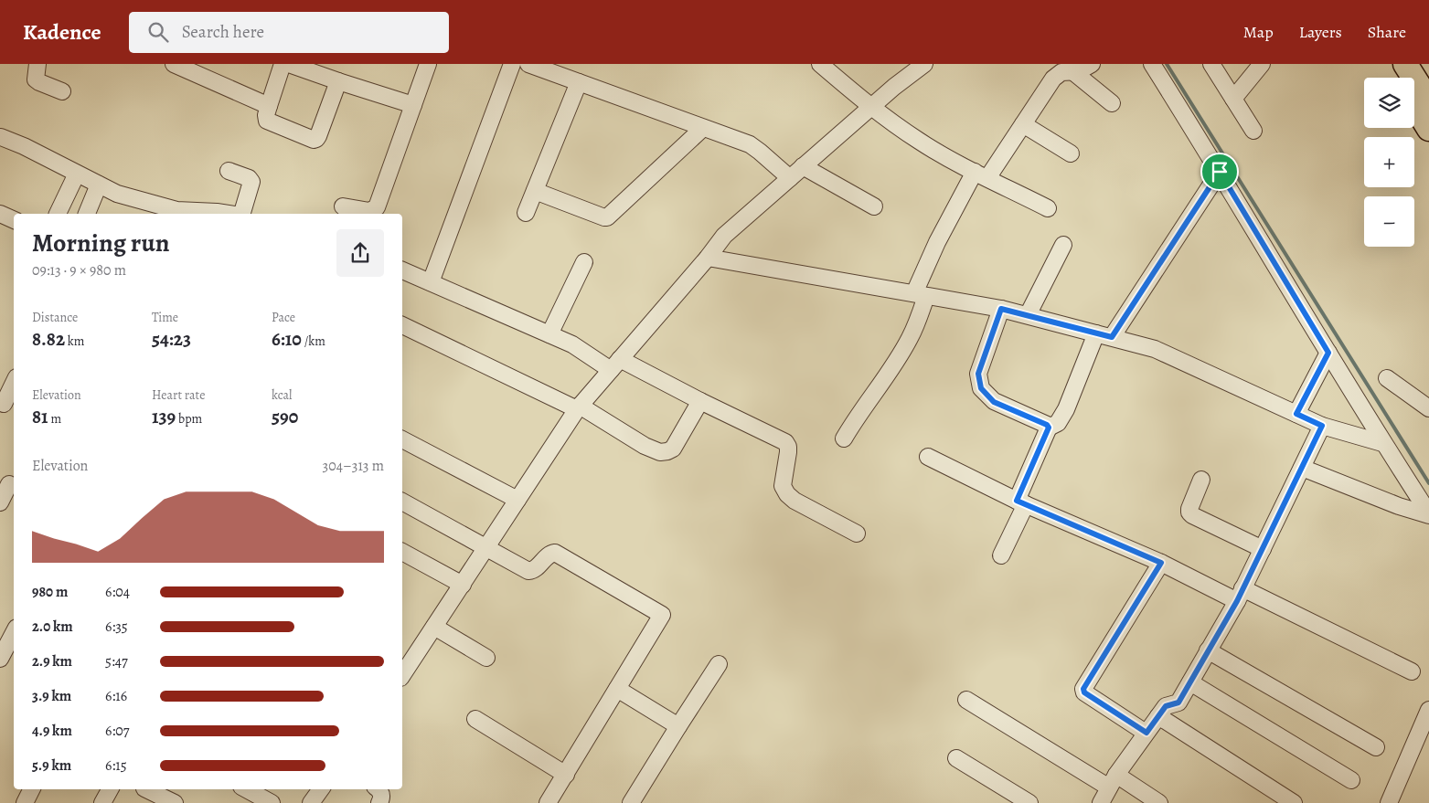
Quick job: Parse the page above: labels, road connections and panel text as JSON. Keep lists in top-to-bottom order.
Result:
{
  "page": {
    "header": "Kadence",
    "search": "Search here",
    "nav": ["Map", "Layers", "Share"],
    "map_buttons": ["+", "−"],
    "heading": ["Morning run", "09:13 · 9 × 980 m"],
    "stats": [
      ["Distance", "8.82 km"],
      ["Time", "54:23"],
      ["Pace", "6:10 /km"],
      ["Elevation", "81 m"],
      ["Heart rate", "139 bpm"],
      ["kcal", "590"]
    ],
    "chart": ["Elevation", "304–313 m"],
    "list": [
      {
        "name": "980 m",
        "note": "6:04"
      },
      {
        "name": "2.0 km",
        "note": "6:35"
      },
      {
        "name": "2.9 km",
        "note": "5:47"
      },
      {
        "name": "3.9 km",
        "note": "6:16"
      },
      {
        "name": "4.9 km",
        "note": "6:07"
      },
      {
        "name": "5.9 km",
        "note": "6:15"
      }
    ]
  }
}
